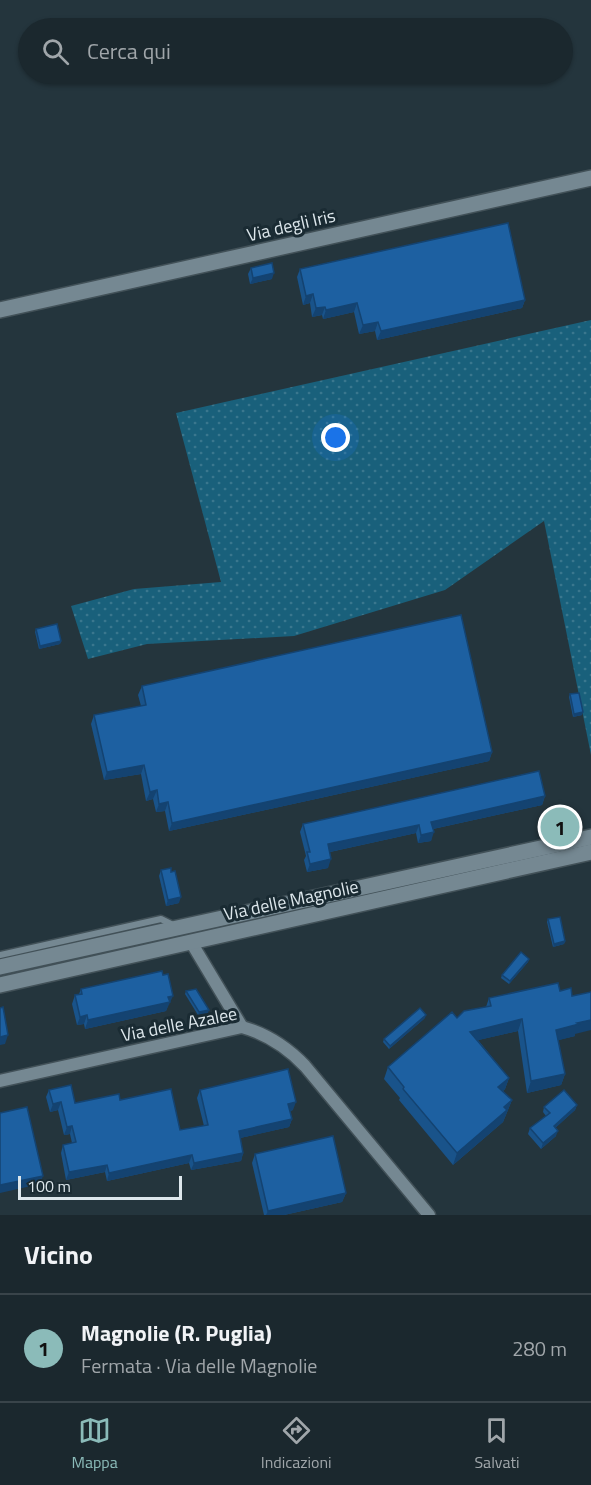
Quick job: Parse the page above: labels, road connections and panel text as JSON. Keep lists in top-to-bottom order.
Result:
{
  "streets": {
    "street": ["Via degli Iris", "Via delle Magnolie", "Via delle Azalee"]
  },
  "scale_bar": "100 m",
  "page": {
    "search": "Cerca qui",
    "pins": "1",
    "scale": "100 m",
    "heading": "Vicino",
    "list": [
      {
        "mark": "1",
        "name": "Magnolie (R. Puglia)",
        "note": "Fermata · Via delle Magnolie",
        "value": "280 m"
      }
    ],
    "nav": ["Mappa", "Indicazioni", "Salvati"]
  }
}
